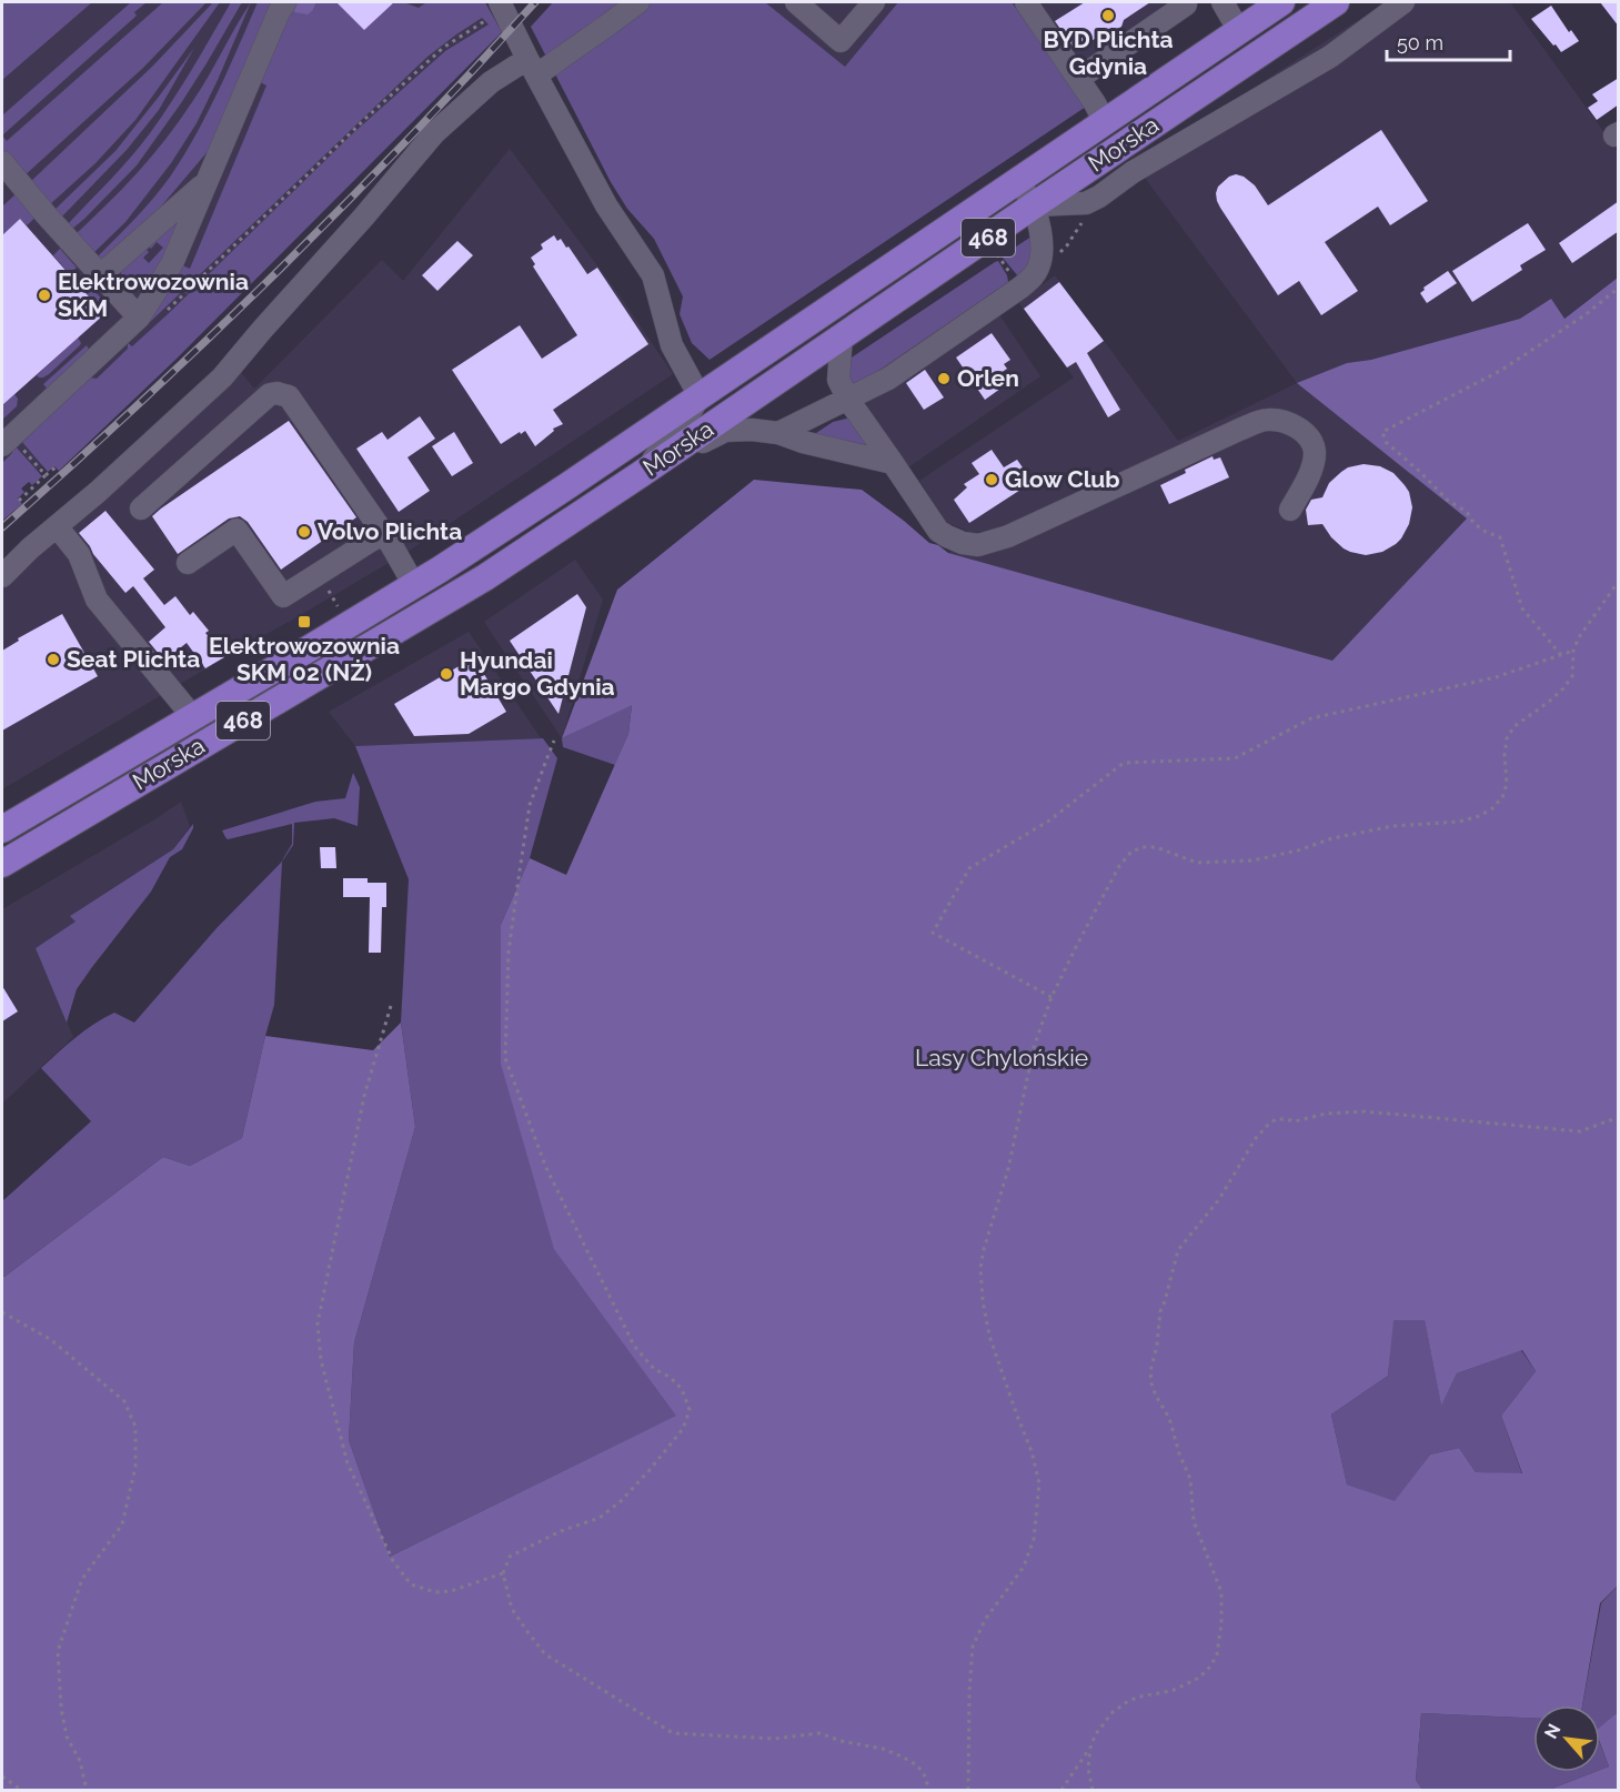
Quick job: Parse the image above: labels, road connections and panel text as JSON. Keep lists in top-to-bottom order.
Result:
{
  "streets": {
    "main road": ["Morska", "468"]
  },
  "parks": ["Lasy Chylońskie"],
  "places": {
    "other": [
      "BYD Plichta Gdynia",
      "Elektrowozownia SKM",
      "Orlen",
      "Glow Club",
      "Volvo Plichta",
      "Seat Plichta",
      "Hyundai Margo Gdynia"
    ],
    "transit": ["Elektrowozownia SKM 02 (NŻ)"]
  },
  "scale_bar": "50 m",
  "north": "top left"
}
